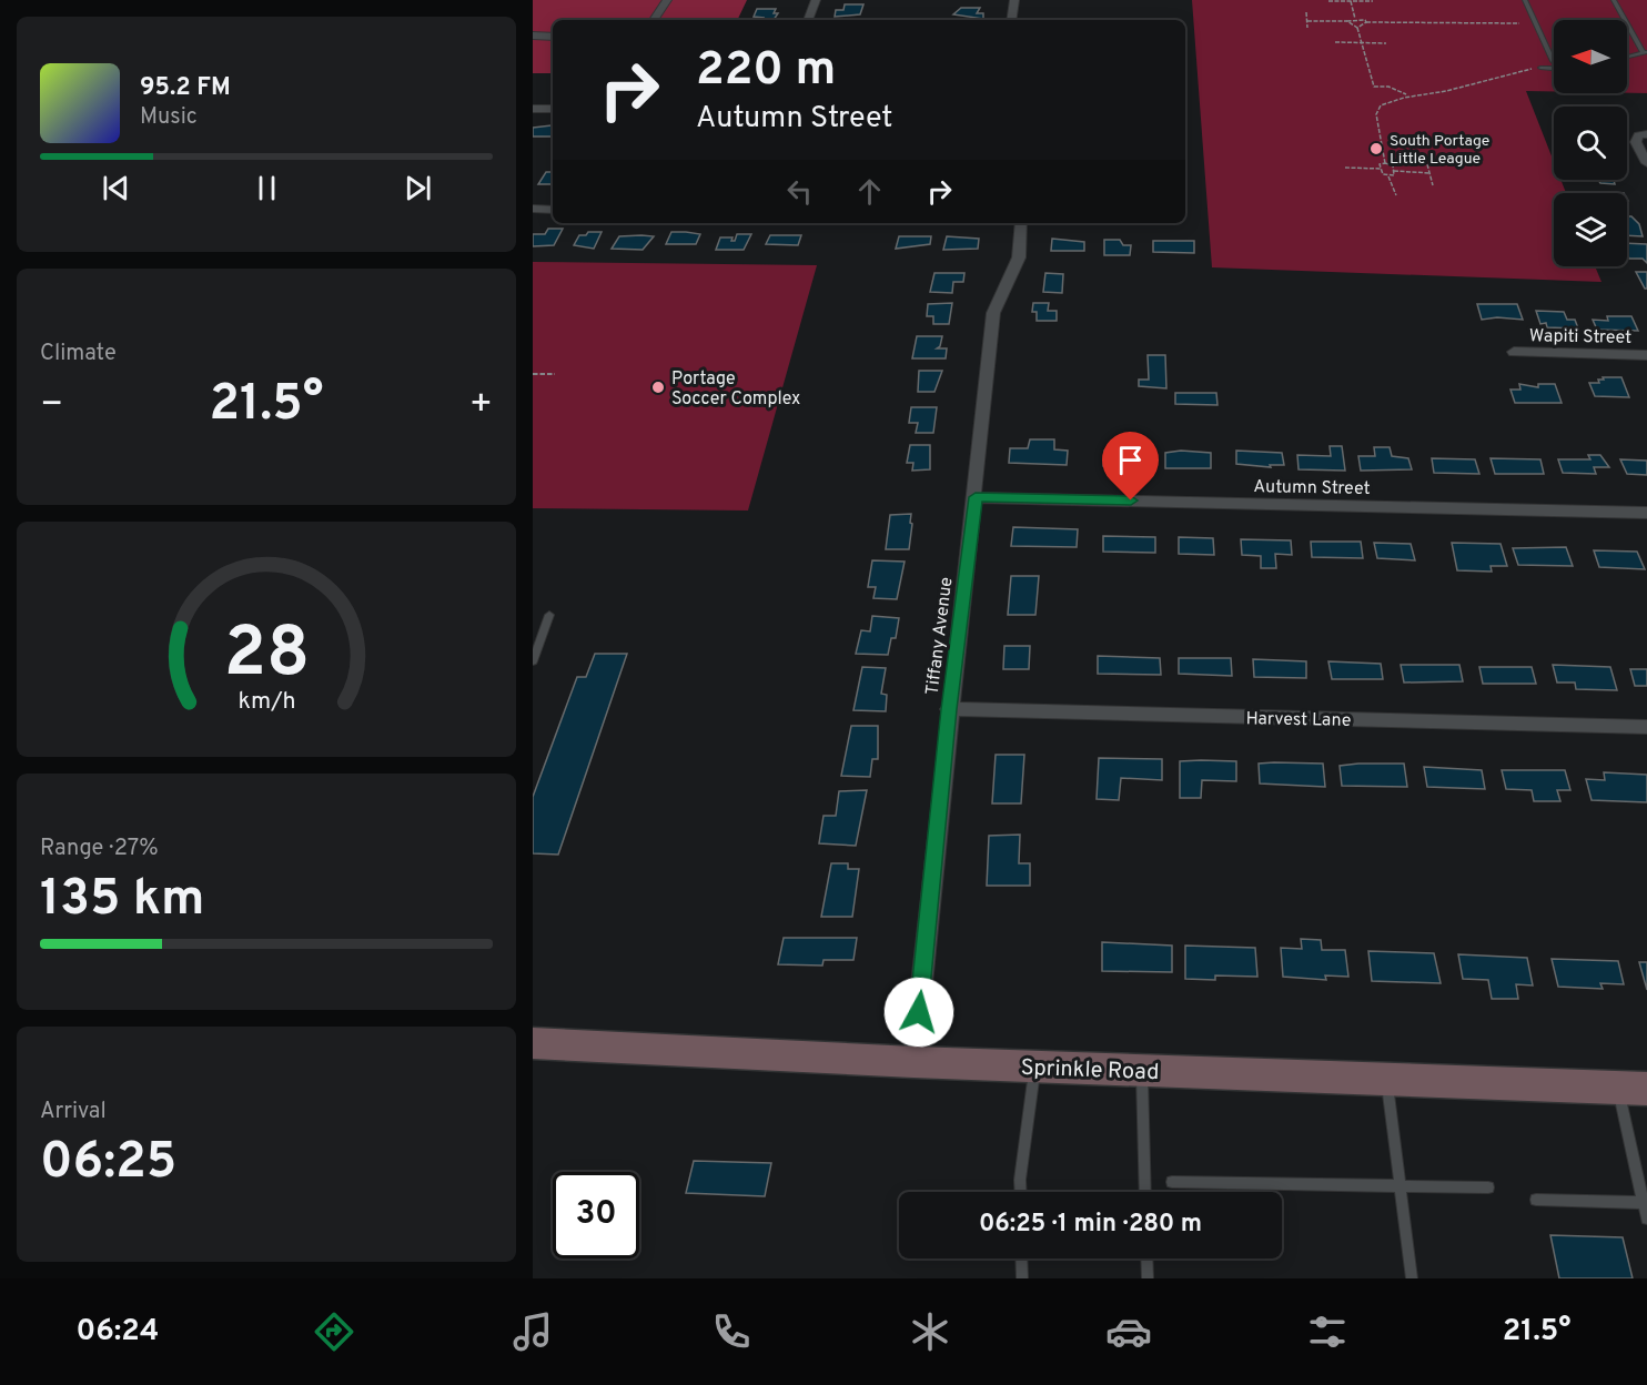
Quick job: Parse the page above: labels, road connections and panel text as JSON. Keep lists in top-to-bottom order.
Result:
{
  "streets": {
    "main road": ["Sprinkle Road"],
    "street": [
      "Wapiti Street",
      "Autumn Street",
      "Tiffany Avenue",
      "Harvest Lane"
    ]
  },
  "crossings": [
    ["Autumn Street", "Tiffany Avenue"],
    ["Tiffany Avenue", "Harvest Lane"],
    ["Tiffany Avenue", "Sprinkle Road"]
  ],
  "places": ["South Portage Little League", "Portage Soccer Complex"],
  "north": "left",
  "page": {
    "turn": ["220 m", "Autumn Street"],
    "song": ["95.2 FM", "Music"],
    "tile": [
      "Climate",
      ["Range · 27%", "135 km"],
      ["Arrival", "06:25"]
    ],
    "heat": ["−", "21.5°", "+"],
    "limit": "30",
    "trip": "06:25 · 1 min · 280 m",
    "tabs": ["06:24", "21.5°"],
    "gauge": ["28", "km/h"]
  }
}
